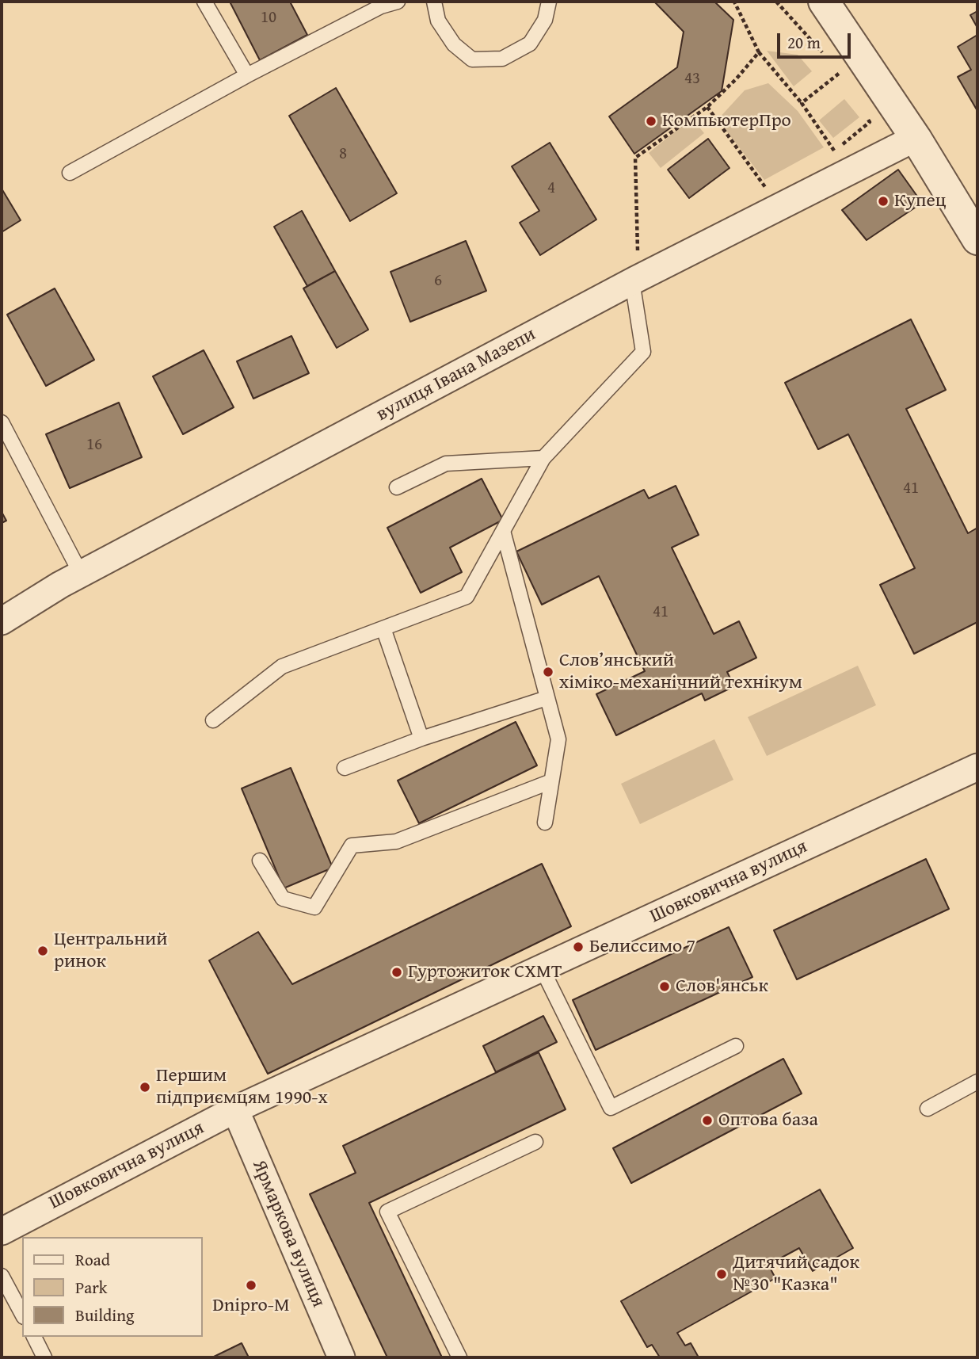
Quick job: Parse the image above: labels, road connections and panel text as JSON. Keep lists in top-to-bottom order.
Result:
{
  "streets": {
    "street": ["вулиця Івана Мазепи", "Шовковична вулиця", "Ярмаркова вулиця"]
  },
  "crossings": [
    ["Шовковична вулиця", "Ярмаркова вулиця"]
  ],
  "places": [
    "КомпьютерПро",
    "Купец",
    "Слов’янський хіміко-механічний технікум",
    "Белиссимо 7",
    "Центральний ринок",
    "Гуртожиток СХМТ",
    "Слов'янськ",
    "Першим підприємцям 1990-х",
    "Оптова база",
    "Дитячий садок №30 \"Казка\"",
    "Dnipro-M"
  ],
  "house_numbers": [
    "10",
    "43",
    "8",
    "4",
    "6",
    "16",
    "41",
    "41"
  ],
  "legend": ["Road", "Park", "Building"],
  "scale_bar": "20 m"
}
